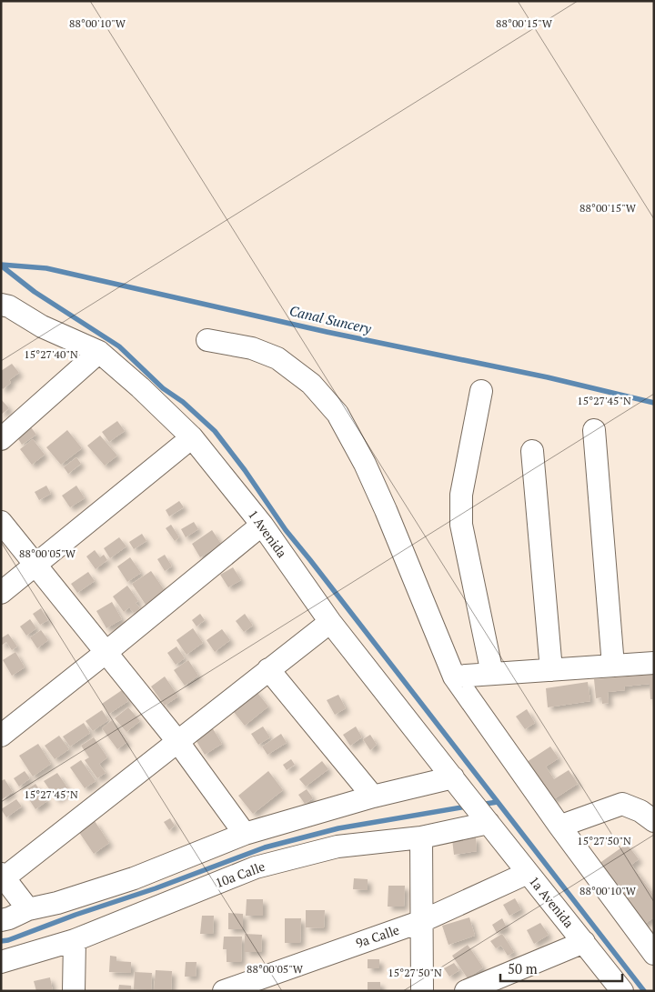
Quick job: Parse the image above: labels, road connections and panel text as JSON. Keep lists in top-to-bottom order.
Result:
{
  "streets": {
    "street": [
      "1 Avenida",
      "10a Calle",
      "1a Avenida",
      "9a Calle"
    ]
  },
  "crossings": [
    ["1 Avenida", "10a Calle"],
    ["1 Avenida", "1a Avenida"],
    ["10a Calle", "1a Avenida"],
    ["1a Avenida", "9a Calle"]
  ],
  "water": ["Canal Suncery"],
  "scale_bar": "50 m",
  "coordinates": [
    "88°00'10\"W",
    "88°00'15\"W",
    "15°27'40\"N",
    "15°27'45\"N",
    "88°00'05\"W",
    "15°27'50\"N"
  ]
}
